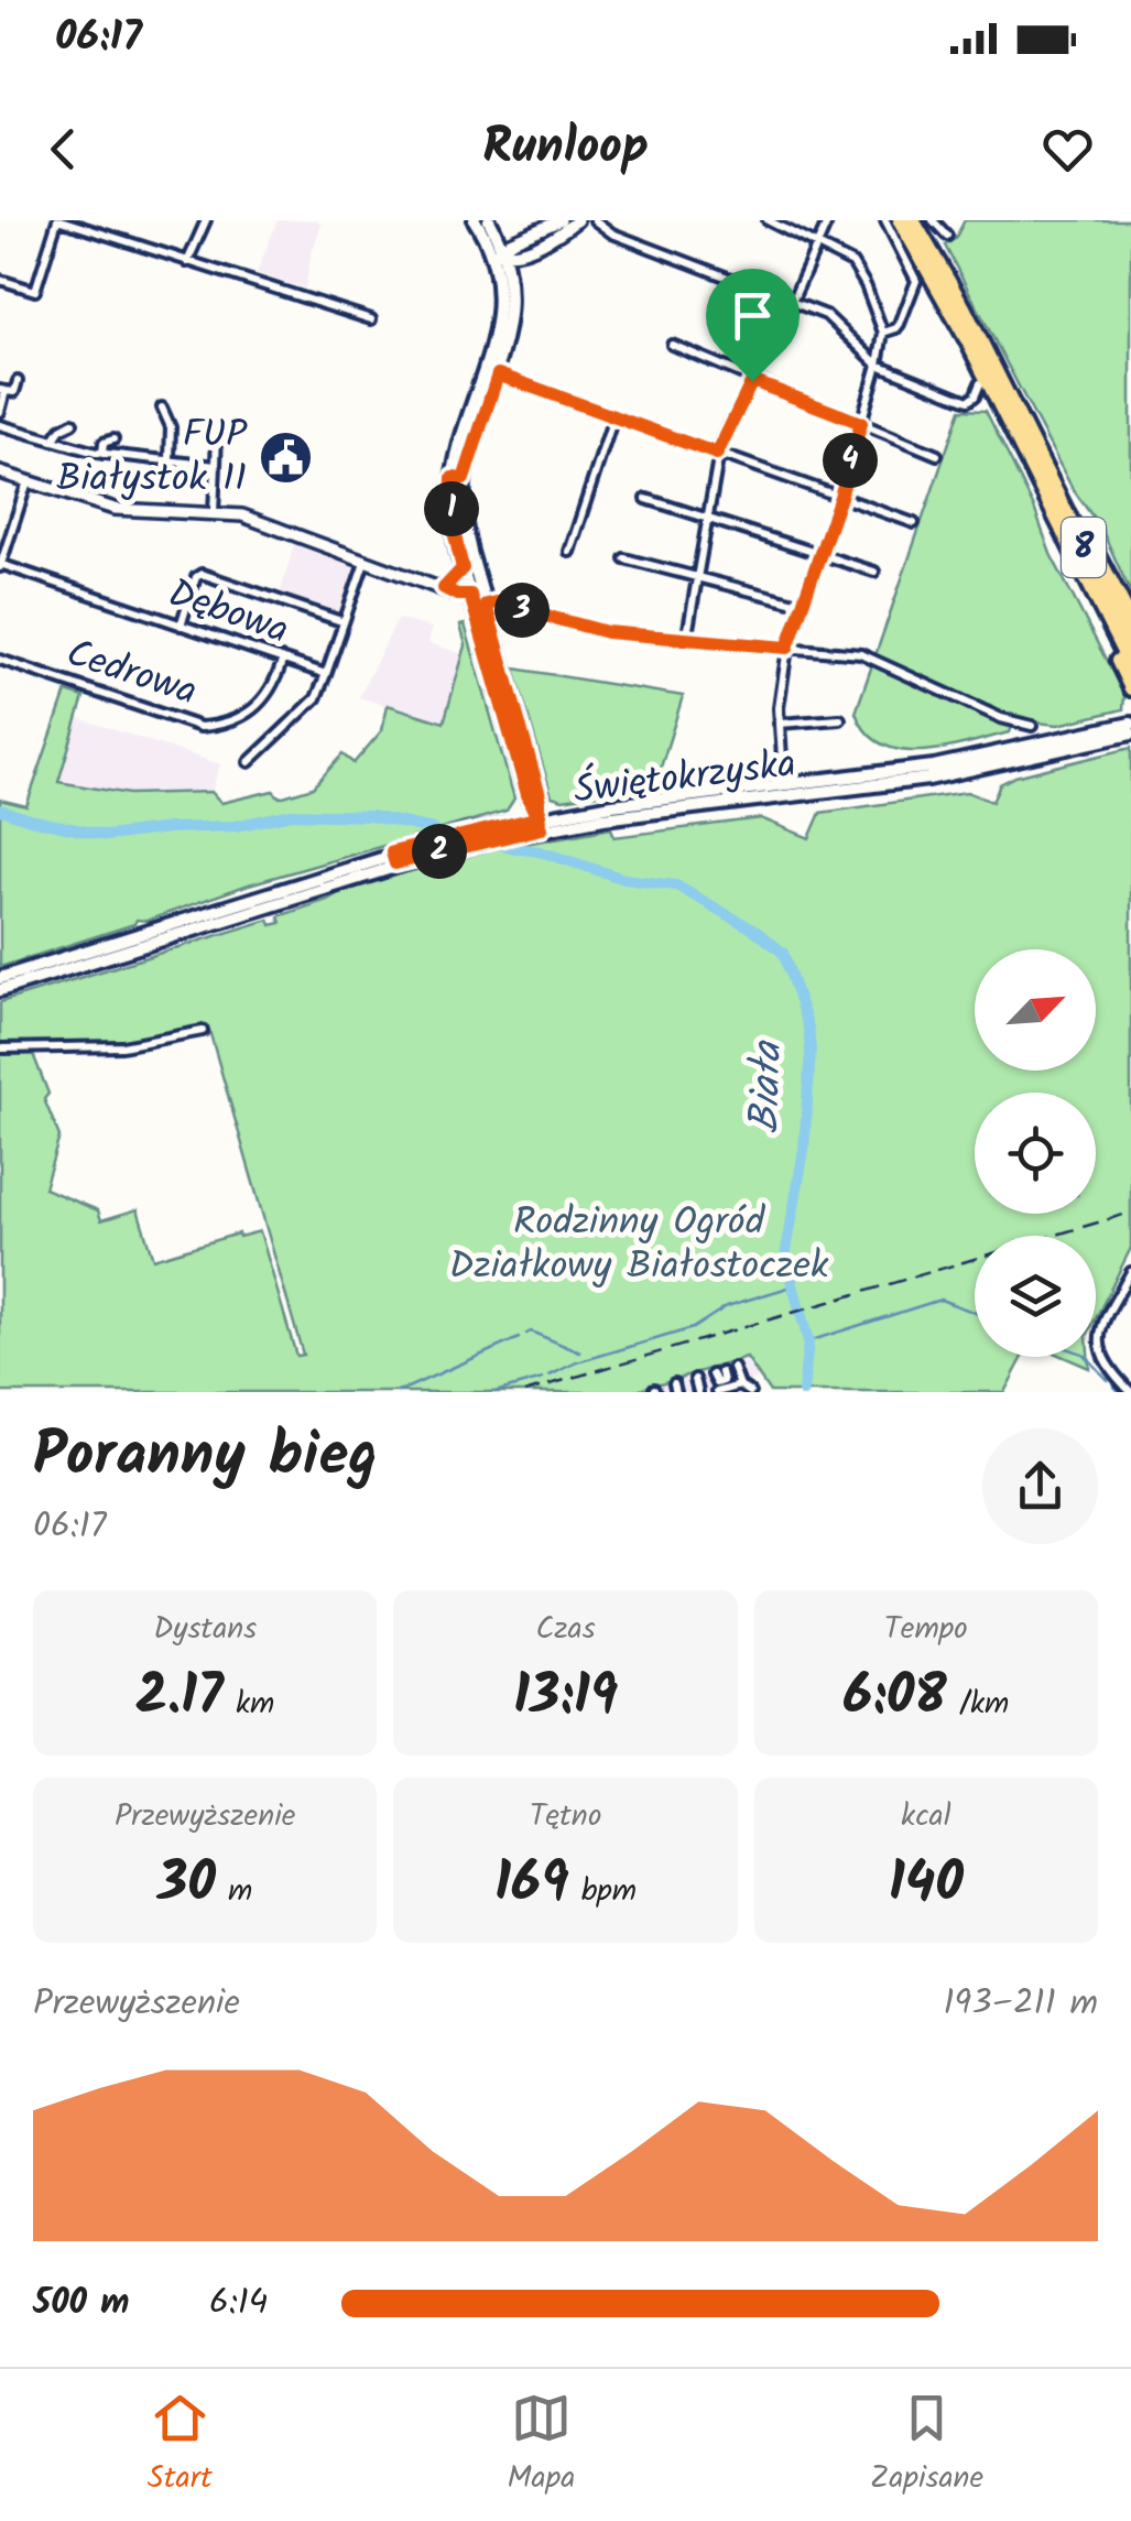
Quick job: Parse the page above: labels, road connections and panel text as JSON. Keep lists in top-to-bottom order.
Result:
{
  "streets": {
    "highway": ["8"],
    "main road": ["Świętokrzyska"],
    "street": ["Dębowa", "Cedrowa"]
  },
  "crossings": [
    ["Dębowa", "Cedrowa"]
  ],
  "water": ["Biała"],
  "parks": ["Rodzinny Ogród Działkowy Białostoczek"],
  "places": {
    "public building": ["FUP Białystok 11"]
  },
  "north": "top right",
  "page": {
    "status": "06:17",
    "header": "Runloop",
    "pins": [
      "4",
      "1",
      "3",
      "2"
    ],
    "heading": ["Poranny bieg", "06:17"],
    "stats": [
      ["Dystans", "2.17 km"],
      ["Czas", "13:19"],
      ["Tempo", "6:08 /km"],
      ["Przewyższenie", "30 m"],
      ["Tętno", "169 bpm"],
      ["kcal", "140"]
    ],
    "chart": ["Przewyższenie", "193–211 m"],
    "list": [
      {
        "name": "500 m",
        "note": "6:14"
      }
    ],
    "tabs": ["Start", "Mapa", "Zapisane"]
  }
}
